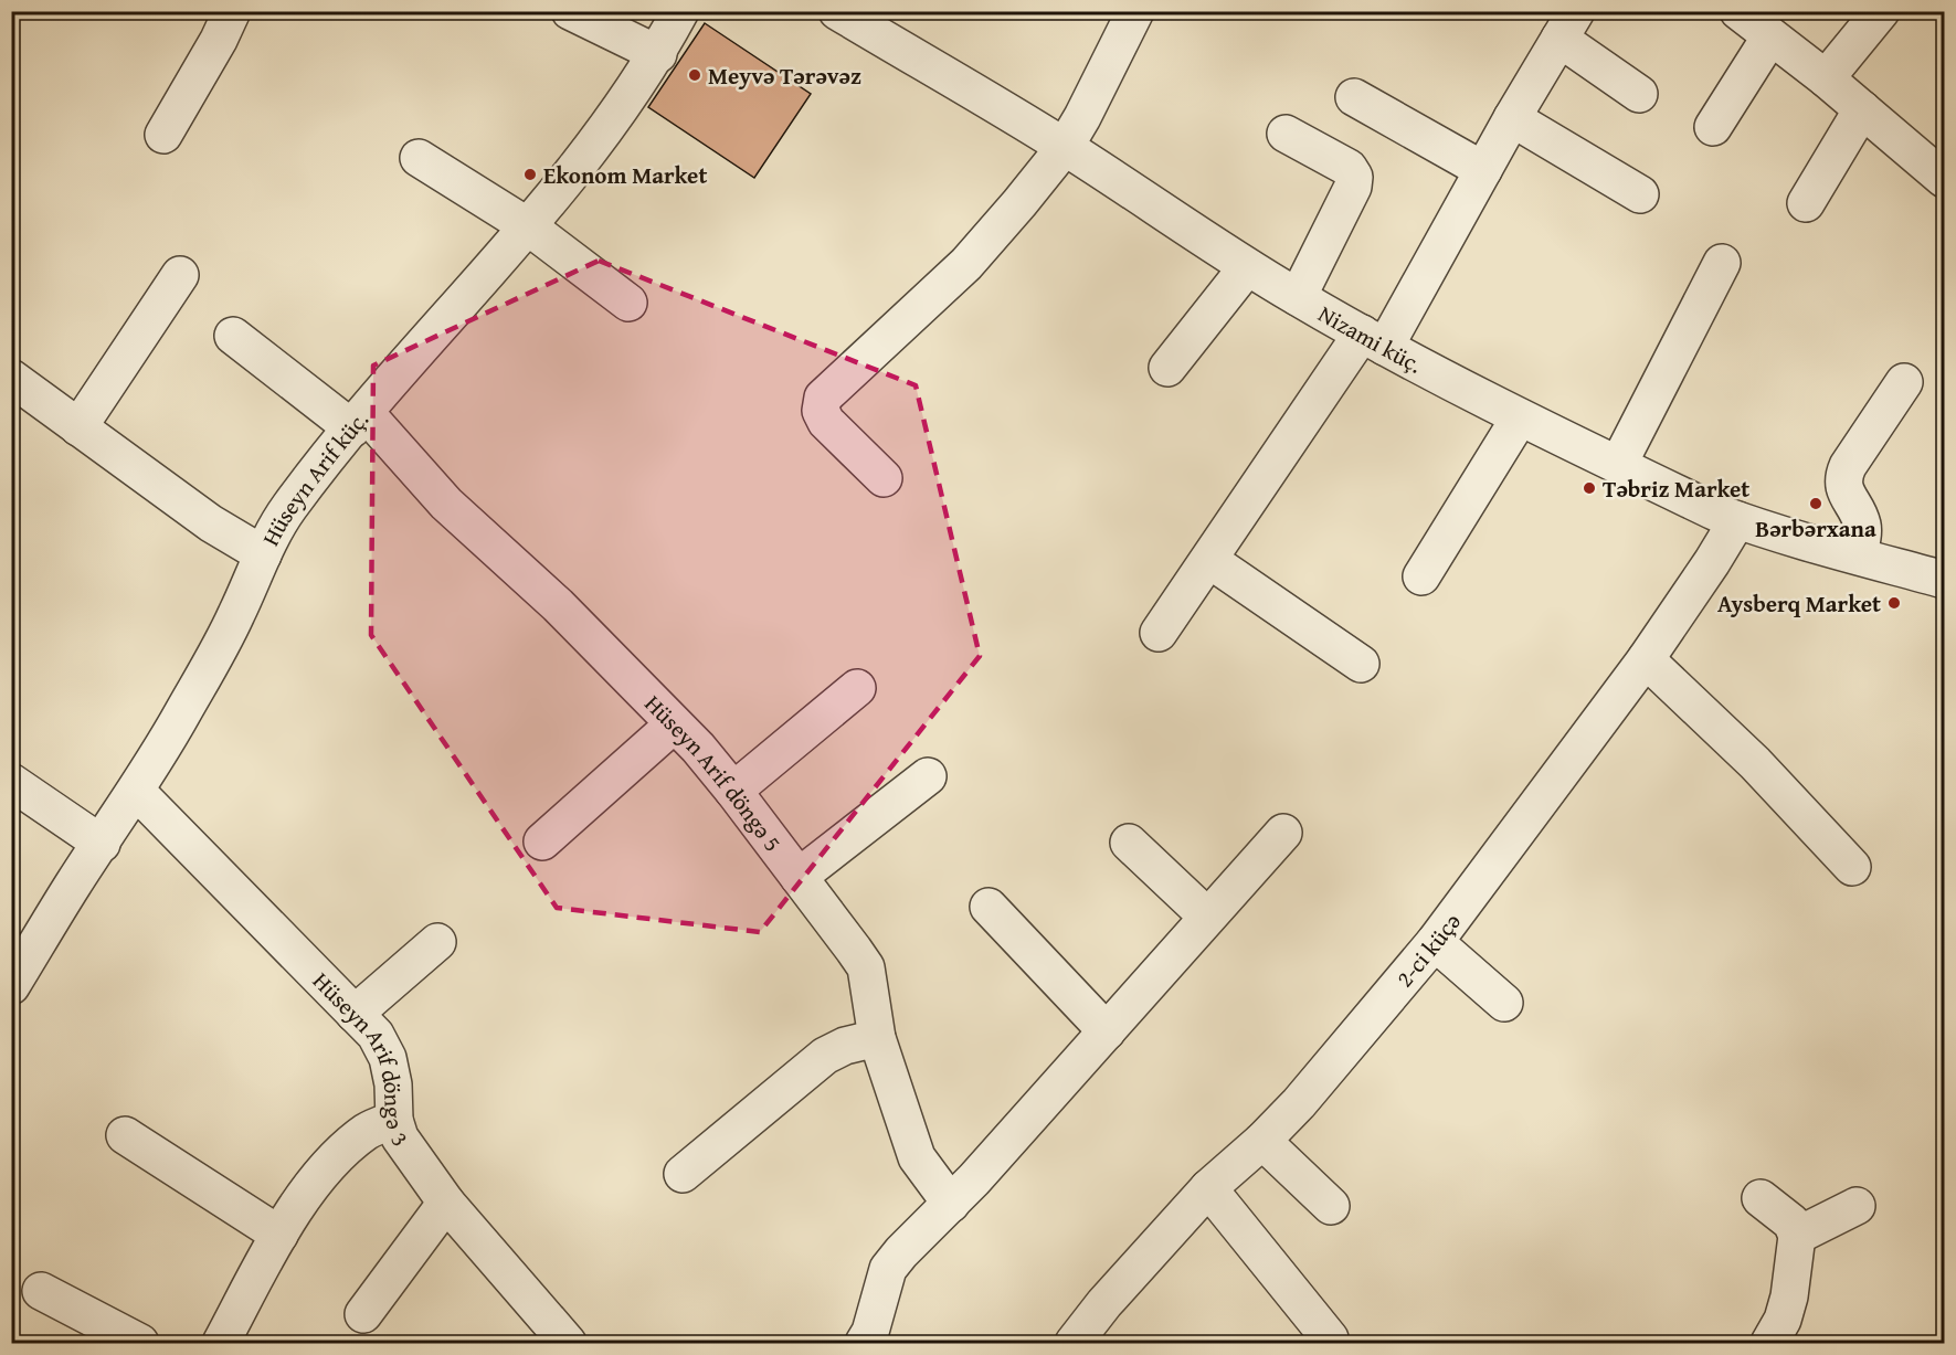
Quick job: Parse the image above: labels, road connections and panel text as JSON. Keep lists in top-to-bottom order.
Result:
{
  "streets": {
    "street": [
      "Nizami küç.",
      "Hüseyn Arif küç.",
      "Hüseyn Arif döngə 5",
      "2-ci küçə",
      "Hüseyn Arif döngə 3"
    ]
  },
  "crossings": [
    ["Nizami küç.", "2-ci küçə"],
    ["Hüseyn Arif küç.", "Hüseyn Arif döngə 5"],
    ["Hüseyn Arif küç.", "Hüseyn Arif döngə 3"]
  ],
  "places": [
    "Meyvə Tərəvəz",
    "Ekonom Market",
    "Təbriz Market",
    "Bərbərxana",
    "Aysberq Market"
  ]
}
